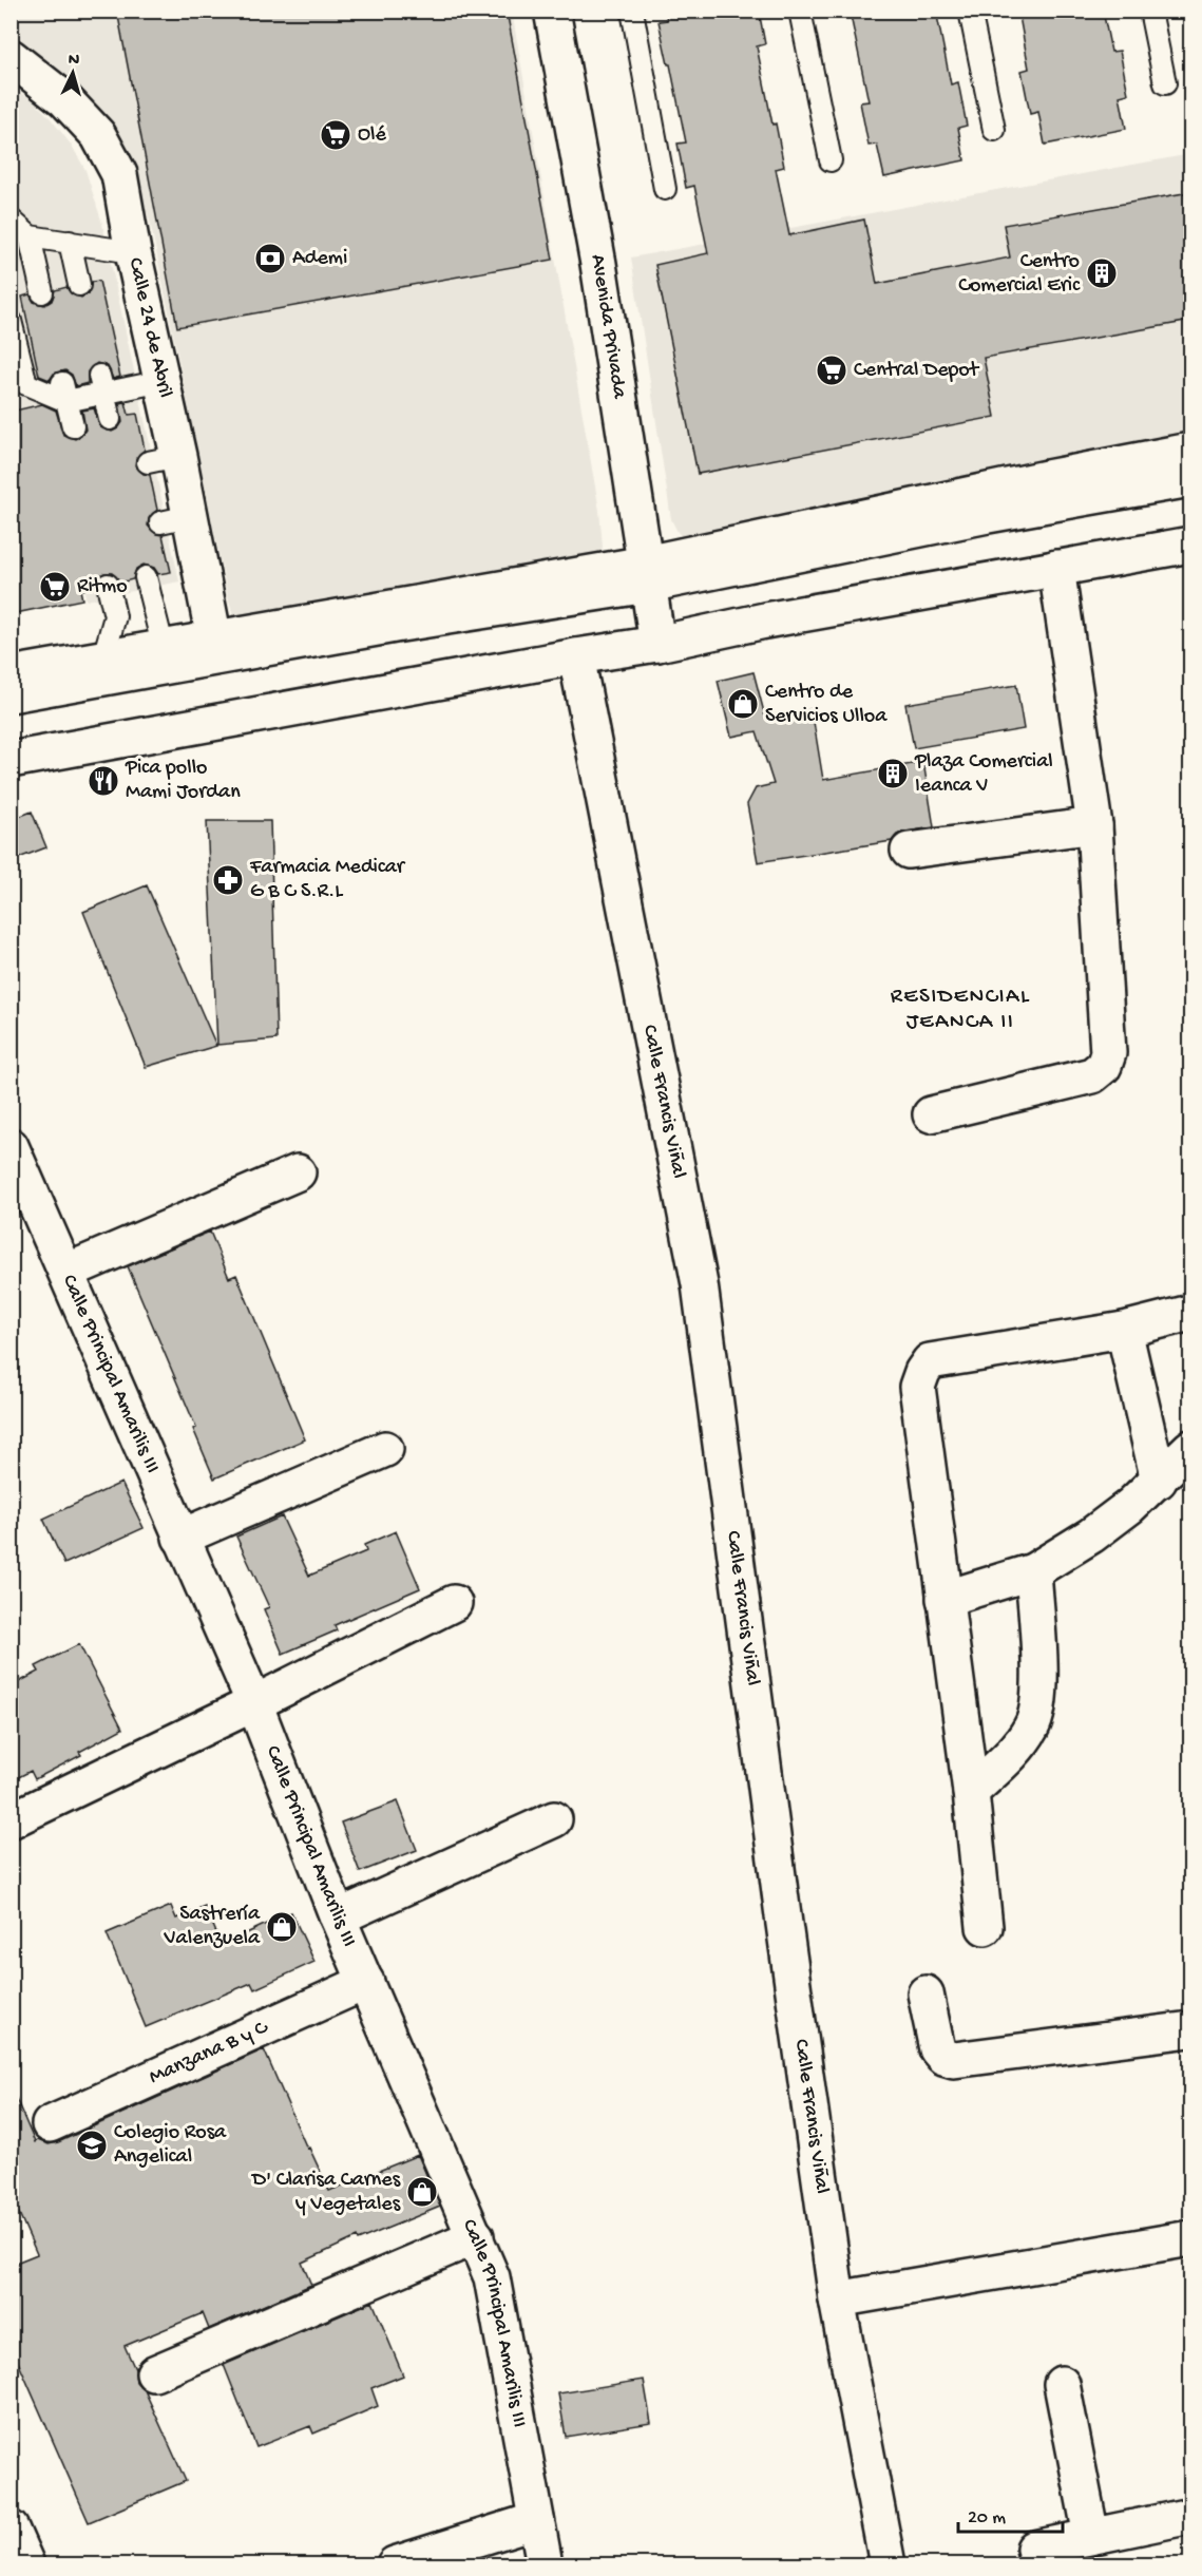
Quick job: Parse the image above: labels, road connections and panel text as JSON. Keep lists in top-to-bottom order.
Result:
{
  "streets": {
    "street": [
      "Avenida Privada",
      "Calle 24 de Abril",
      "Calle Francis Viñal",
      "Calle Principal Amarilis III",
      "Manzana B y C"
    ]
  },
  "crossings": [
    ["Calle Principal Amarilis III", "Manzana B y C"]
  ],
  "districts": ["RESIDENCIAL JEANCA II"],
  "places": {
    "supermarket": ["Olé", "Central Depot", "Ritmo"],
    "bank": ["Ademi"],
    "building": ["Centro Comercial Eric", "Plaza Comercial Ieanca V"],
    "shop": ["Centro de Servicios Ulloa", "Sastrería Valenzuela", "D' Clarisa Carnes y Vegetales"],
    "restaurant": ["Pica pollo Mami Jordan"],
    "pharmacy": ["Farmacia Medicar G B C S.R.L"],
    "school or university": ["Colegio Rosa Angelical"]
  },
  "scale_bar": "20 m",
  "north": "top"
}
